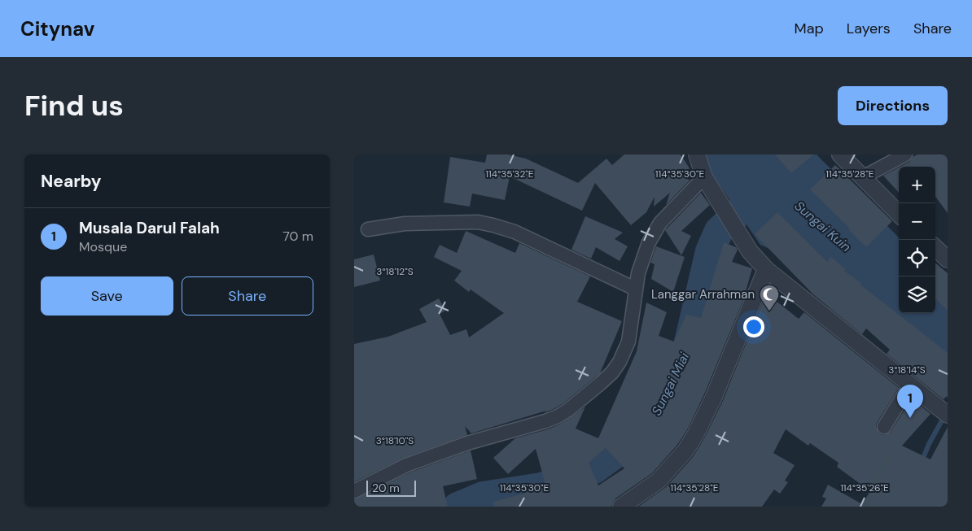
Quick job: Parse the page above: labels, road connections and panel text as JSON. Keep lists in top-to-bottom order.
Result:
{
  "water": ["Sungai Kuin", "Sungai Miai"],
  "places": {
    "mosque": ["Langgar Arrahman"]
  },
  "scale_bar": "20 m",
  "page": {
    "header": "Citynav",
    "nav": ["Map", "Layers", "Share"],
    "buttons": [
      "Directions",
      ["Save", "Share"]
    ],
    "title": "Find us",
    "heading": "Nearby",
    "map_buttons": ["+", "−"],
    "list": [
      {
        "mark": "1",
        "name": "Musala Darul Falah",
        "note": "Mosque",
        "value": "70 m"
      }
    ],
    "pins": "1",
    "scale": "20 m"
  },
  "coordinates": [
    "114°35'32\"E",
    "114°35'30\"E",
    "114°35'28\"E",
    "3°18'12\"S",
    "3°18'14\"S",
    "3°18'10\"S",
    "114°35'26\"E"
  ]
}
